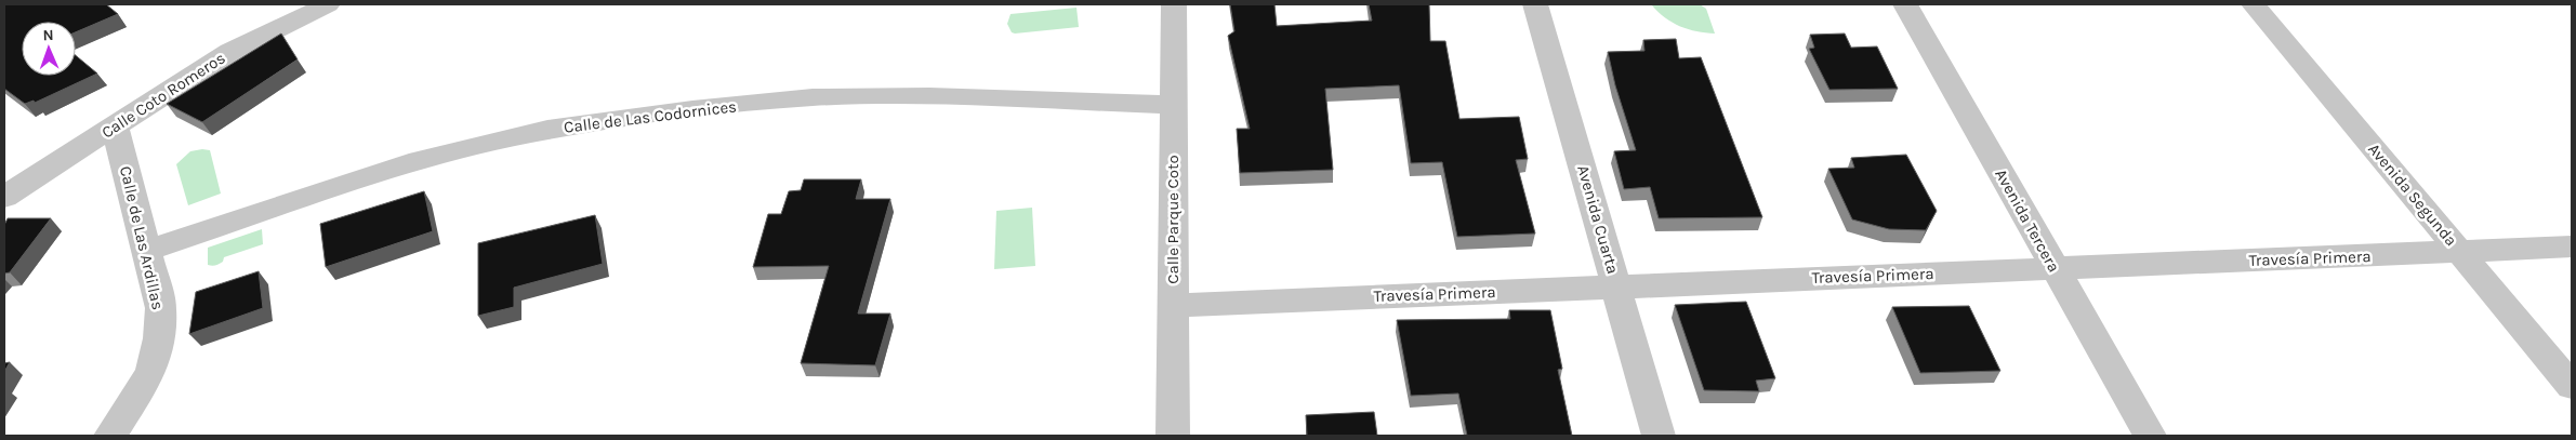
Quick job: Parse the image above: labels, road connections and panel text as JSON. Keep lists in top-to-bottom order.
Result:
{
  "streets": {
    "street": [
      "Calle Coto Romeros",
      "Calle de Las Codornices",
      "Avenida Segunda",
      "Calle Parque Coto",
      "Avenida Cuarta",
      "Avenida Tercera",
      "Calle de Las Ardillas",
      "Travesía Primera"
    ]
  },
  "crossings": [
    ["Calle Coto Romeros", "Calle de Las Ardillas"],
    ["Calle de Las Codornices", "Calle Parque Coto"],
    ["Calle de Las Codornices", "Calle de Las Ardillas"],
    ["Avenida Segunda", "Travesía Primera"],
    ["Calle Parque Coto", "Travesía Primera"],
    ["Avenida Cuarta", "Travesía Primera"],
    ["Avenida Tercera", "Travesía Primera"]
  ],
  "north": "top"
}
